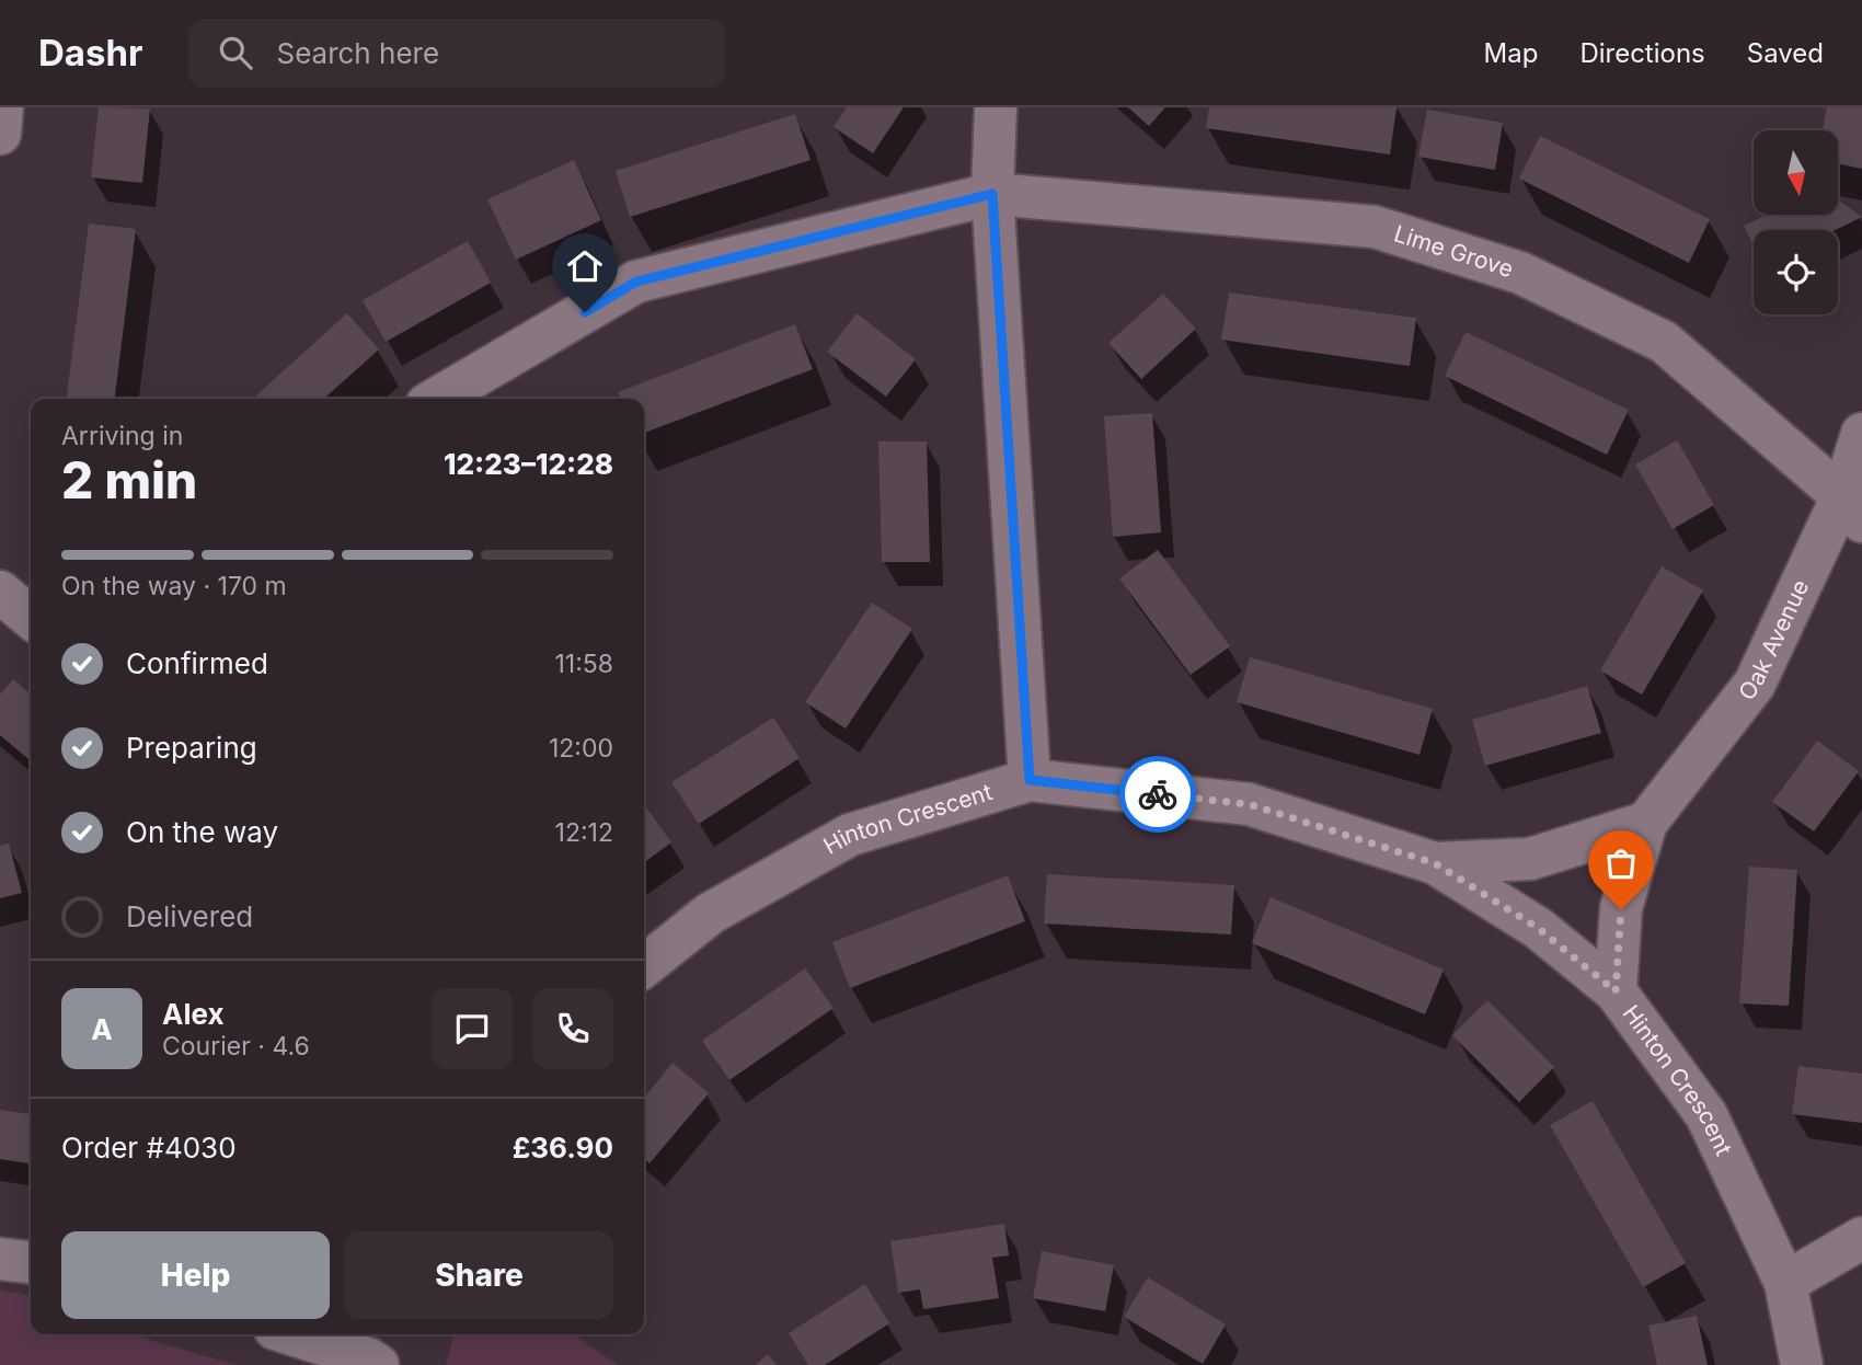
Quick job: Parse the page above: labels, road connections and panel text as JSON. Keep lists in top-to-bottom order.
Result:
{
  "streets": {
    "street": ["Lime Grove", "Oak Avenue", "Hinton Crescent"]
  },
  "crossings": [
    ["Lime Grove", "Oak Avenue"],
    ["Oak Avenue", "Hinton Crescent"]
  ],
  "north": "bottom",
  "page": {
    "header": "Dashr",
    "search": "Search here",
    "nav": ["Map", "Directions", "Saved"],
    "heading": ["2 min", "Arriving in", "12:23–12:28"],
    "panel": [
      "Alex",
      "Courier · 4.6",
      "Order #4030",
      "£36.90"
    ],
    "bar": "On the way · 170 m",
    "list": [
      ["Confirmed", "11:58"],
      ["Preparing", "12:00"],
      ["On the way", "12:12"],
      "Delivered"
    ],
    "round": "A",
    "buttons": ["Help", "Share"]
  }
}
